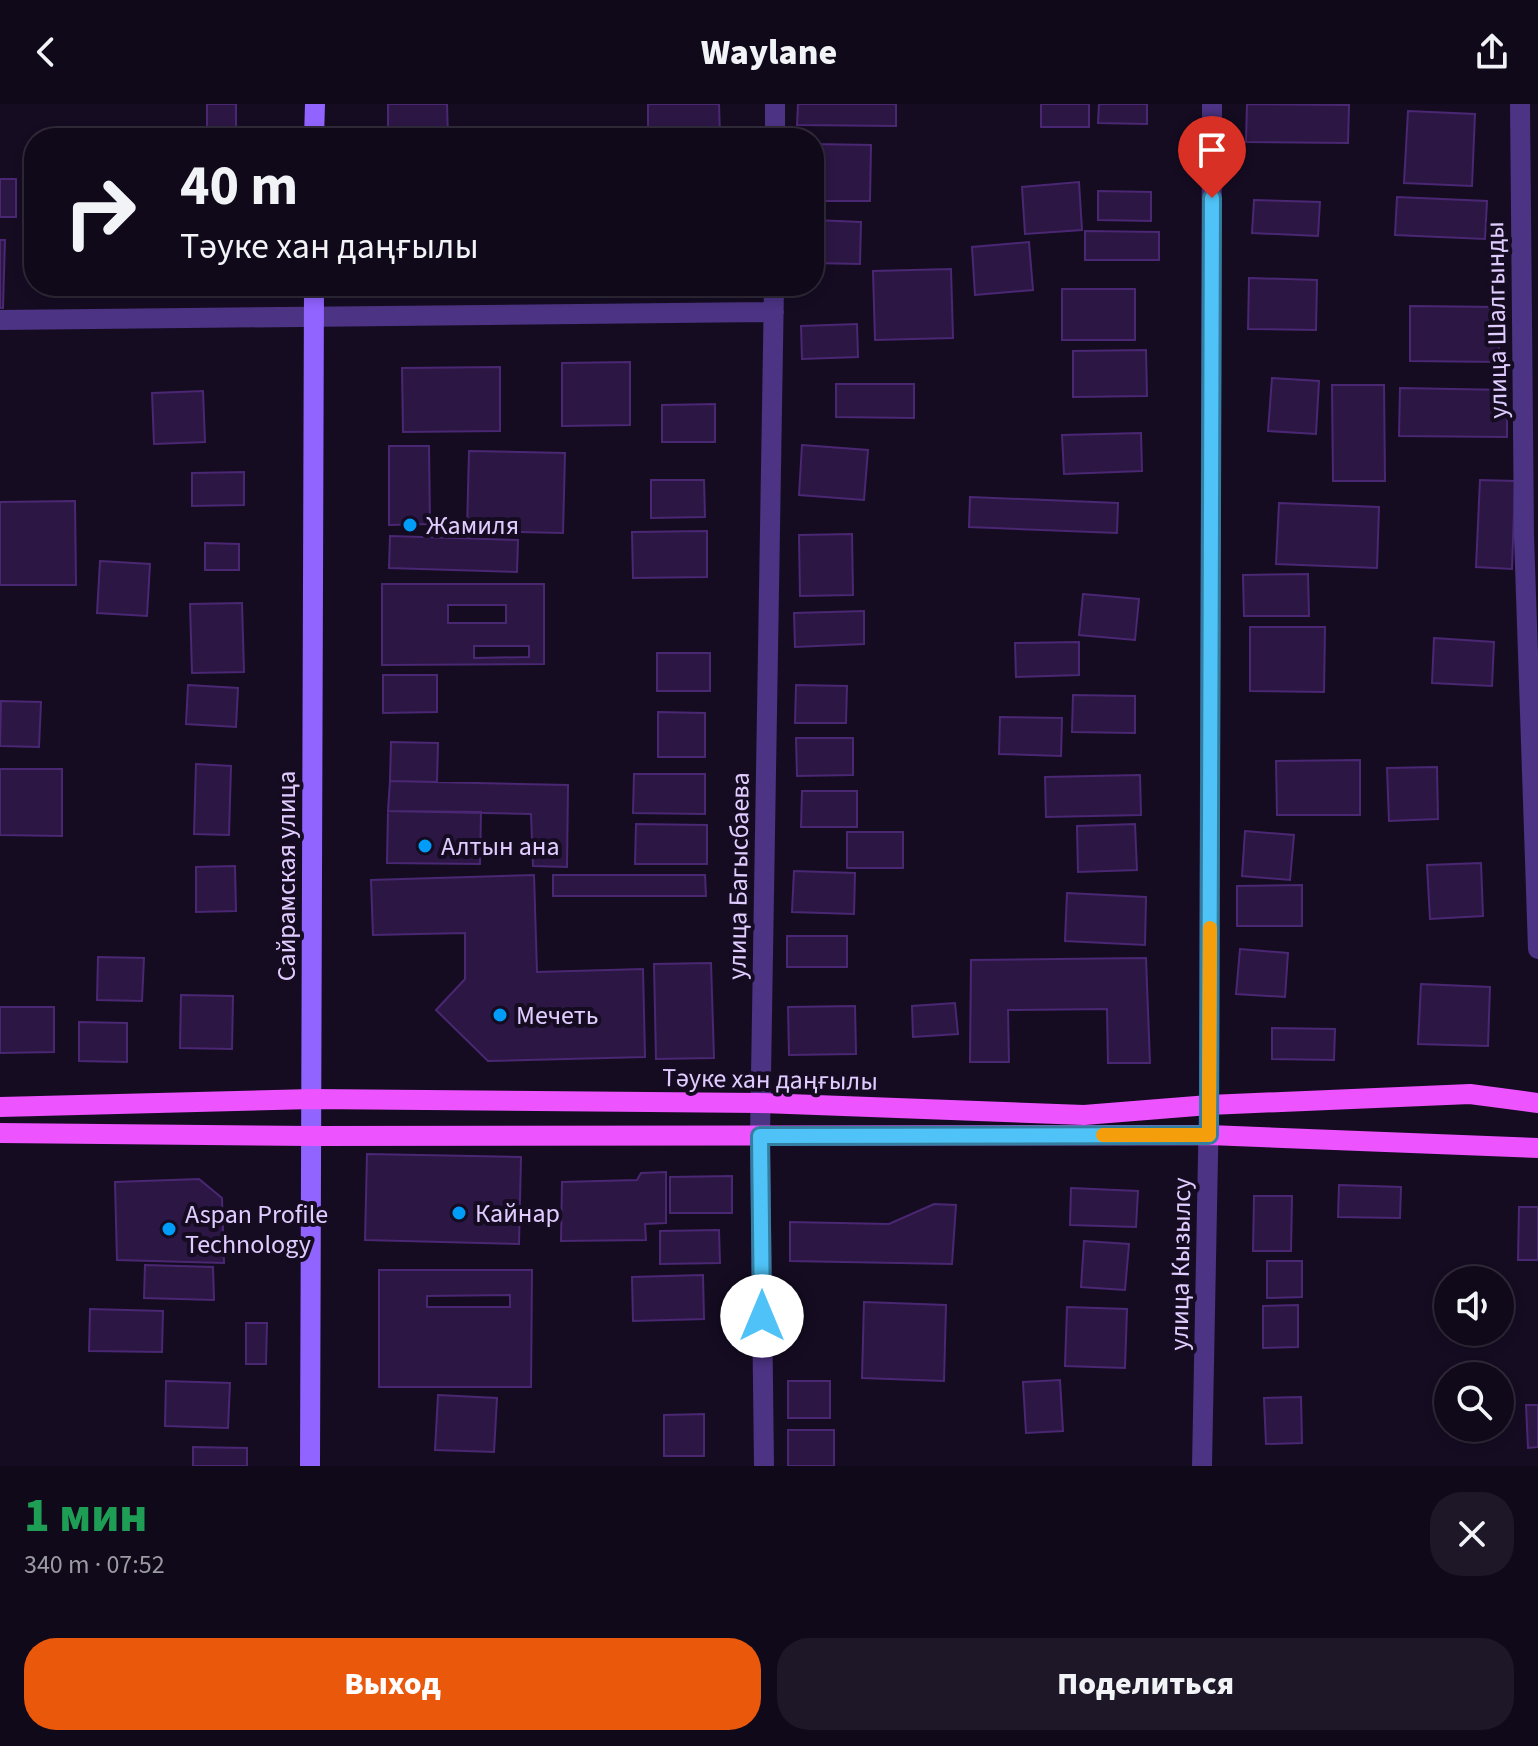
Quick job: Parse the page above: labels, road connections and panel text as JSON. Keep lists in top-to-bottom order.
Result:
{
  "streets": {
    "main road": ["Сайрамская улица", "Тәуке хан даңғылы"],
    "street": ["улица Шалгынды", "улица Багысбаева", "улица Кызылсу"]
  },
  "crossings": [
    ["Сайрамская улица", "Тәуке хан даңғылы"],
    ["улица Багысбаева", "Тәуке хан даңғылы"],
    ["Тәуке хан даңғылы", "улица Кызылсу"]
  ],
  "places": [
    "Жамиля",
    "Алтын ана",
    "Мечеть",
    "Кайнар",
    "Aspan Profile Technology"
  ],
  "page": {
    "header": "Waylane",
    "turn": ["40 m", "Тәуке хан даңғылы"],
    "heading": ["1 мин", "340 m · 07:52"],
    "buttons": ["Выход", "Поделиться"]
  }
}
